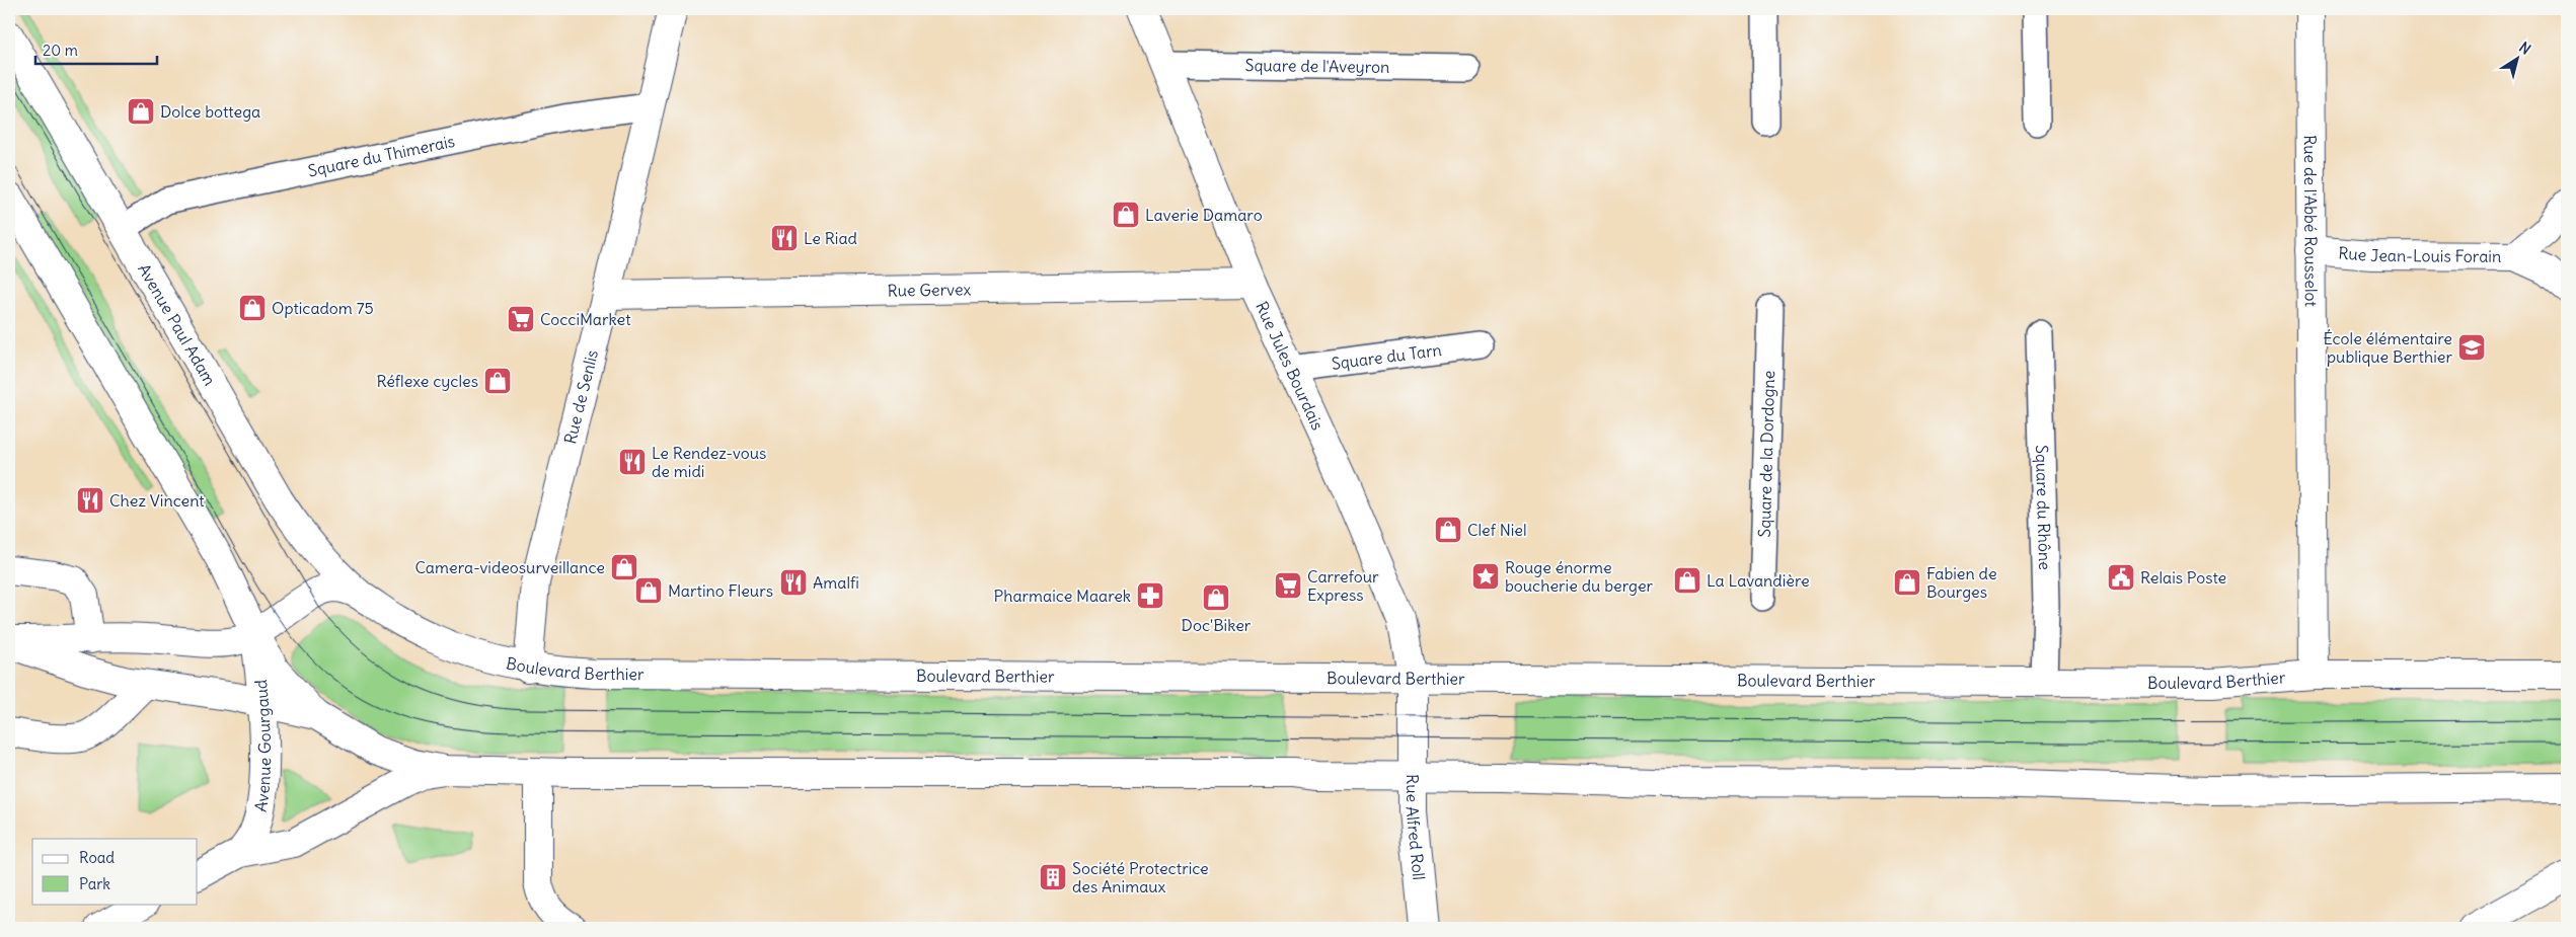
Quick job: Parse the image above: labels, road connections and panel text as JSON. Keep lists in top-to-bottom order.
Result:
{
  "streets": {
    "street": [
      "Square de l'Aveyron",
      "Square du Thimerais",
      "Rue de l'Abbé Rousselot",
      "Rue Jean-Louis Forain",
      "Rue Gervex",
      "Avenue Paul Adam",
      "Square du Tarn",
      "Rue Jules Bourdais",
      "Rue de Senlis",
      "Square de la Dordogne",
      "Square du Rhône",
      "Boulevard Berthier",
      "Avenue Gourgaud",
      "Rue Alfred Roll"
    ]
  },
  "crossings": [
    ["Square de l'Aveyron", "Rue Jules Bourdais"],
    ["Square du Thimerais", "Avenue Paul Adam"],
    ["Square du Thimerais", "Rue de Senlis"],
    ["Rue de l'Abbé Rousselot", "Rue Jean-Louis Forain"],
    ["Rue de l'Abbé Rousselot", "Boulevard Berthier"],
    ["Rue Gervex", "Rue Jules Bourdais"],
    ["Rue Gervex", "Rue de Senlis"],
    ["Avenue Paul Adam", "Boulevard Berthier"],
    ["Square du Tarn", "Rue Jules Bourdais"],
    ["Rue Jules Bourdais", "Boulevard Berthier"],
    ["Rue Jules Bourdais", "Rue Alfred Roll"],
    ["Rue de Senlis", "Boulevard Berthier"],
    ["Square du Rhône", "Boulevard Berthier"],
    ["Boulevard Berthier", "Avenue Gourgaud"]
  ],
  "places": {
    "shop": [
      "Dolce bottega",
      "Laverie Damaro",
      "Opticadom 75",
      "Réflexe cycles",
      "Clef Niel",
      "Camera-videosurveillance",
      "La Lavandière",
      "Fabien de Bourges",
      "Martino Fleurs",
      "Doc'Biker"
    ],
    "restaurant": [
      "Le Riad",
      "Le Rendez-vous de midi",
      "Chez Vincent",
      "Amalfi"
    ],
    "supermarket": ["CocciMarket", "Carrefour Express"],
    "school or university": ["École élémentaire publique Berthier"],
    "place": ["Rouge énorme boucherie du berger"],
    "public building": ["Relais Poste"],
    "pharmacy": ["Pharmaice Maarek"],
    "building": ["Société Protectrice des Animaux"]
  },
  "legend": ["Road", "Park"],
  "scale_bar": "20 m",
  "north": "top right"
}
